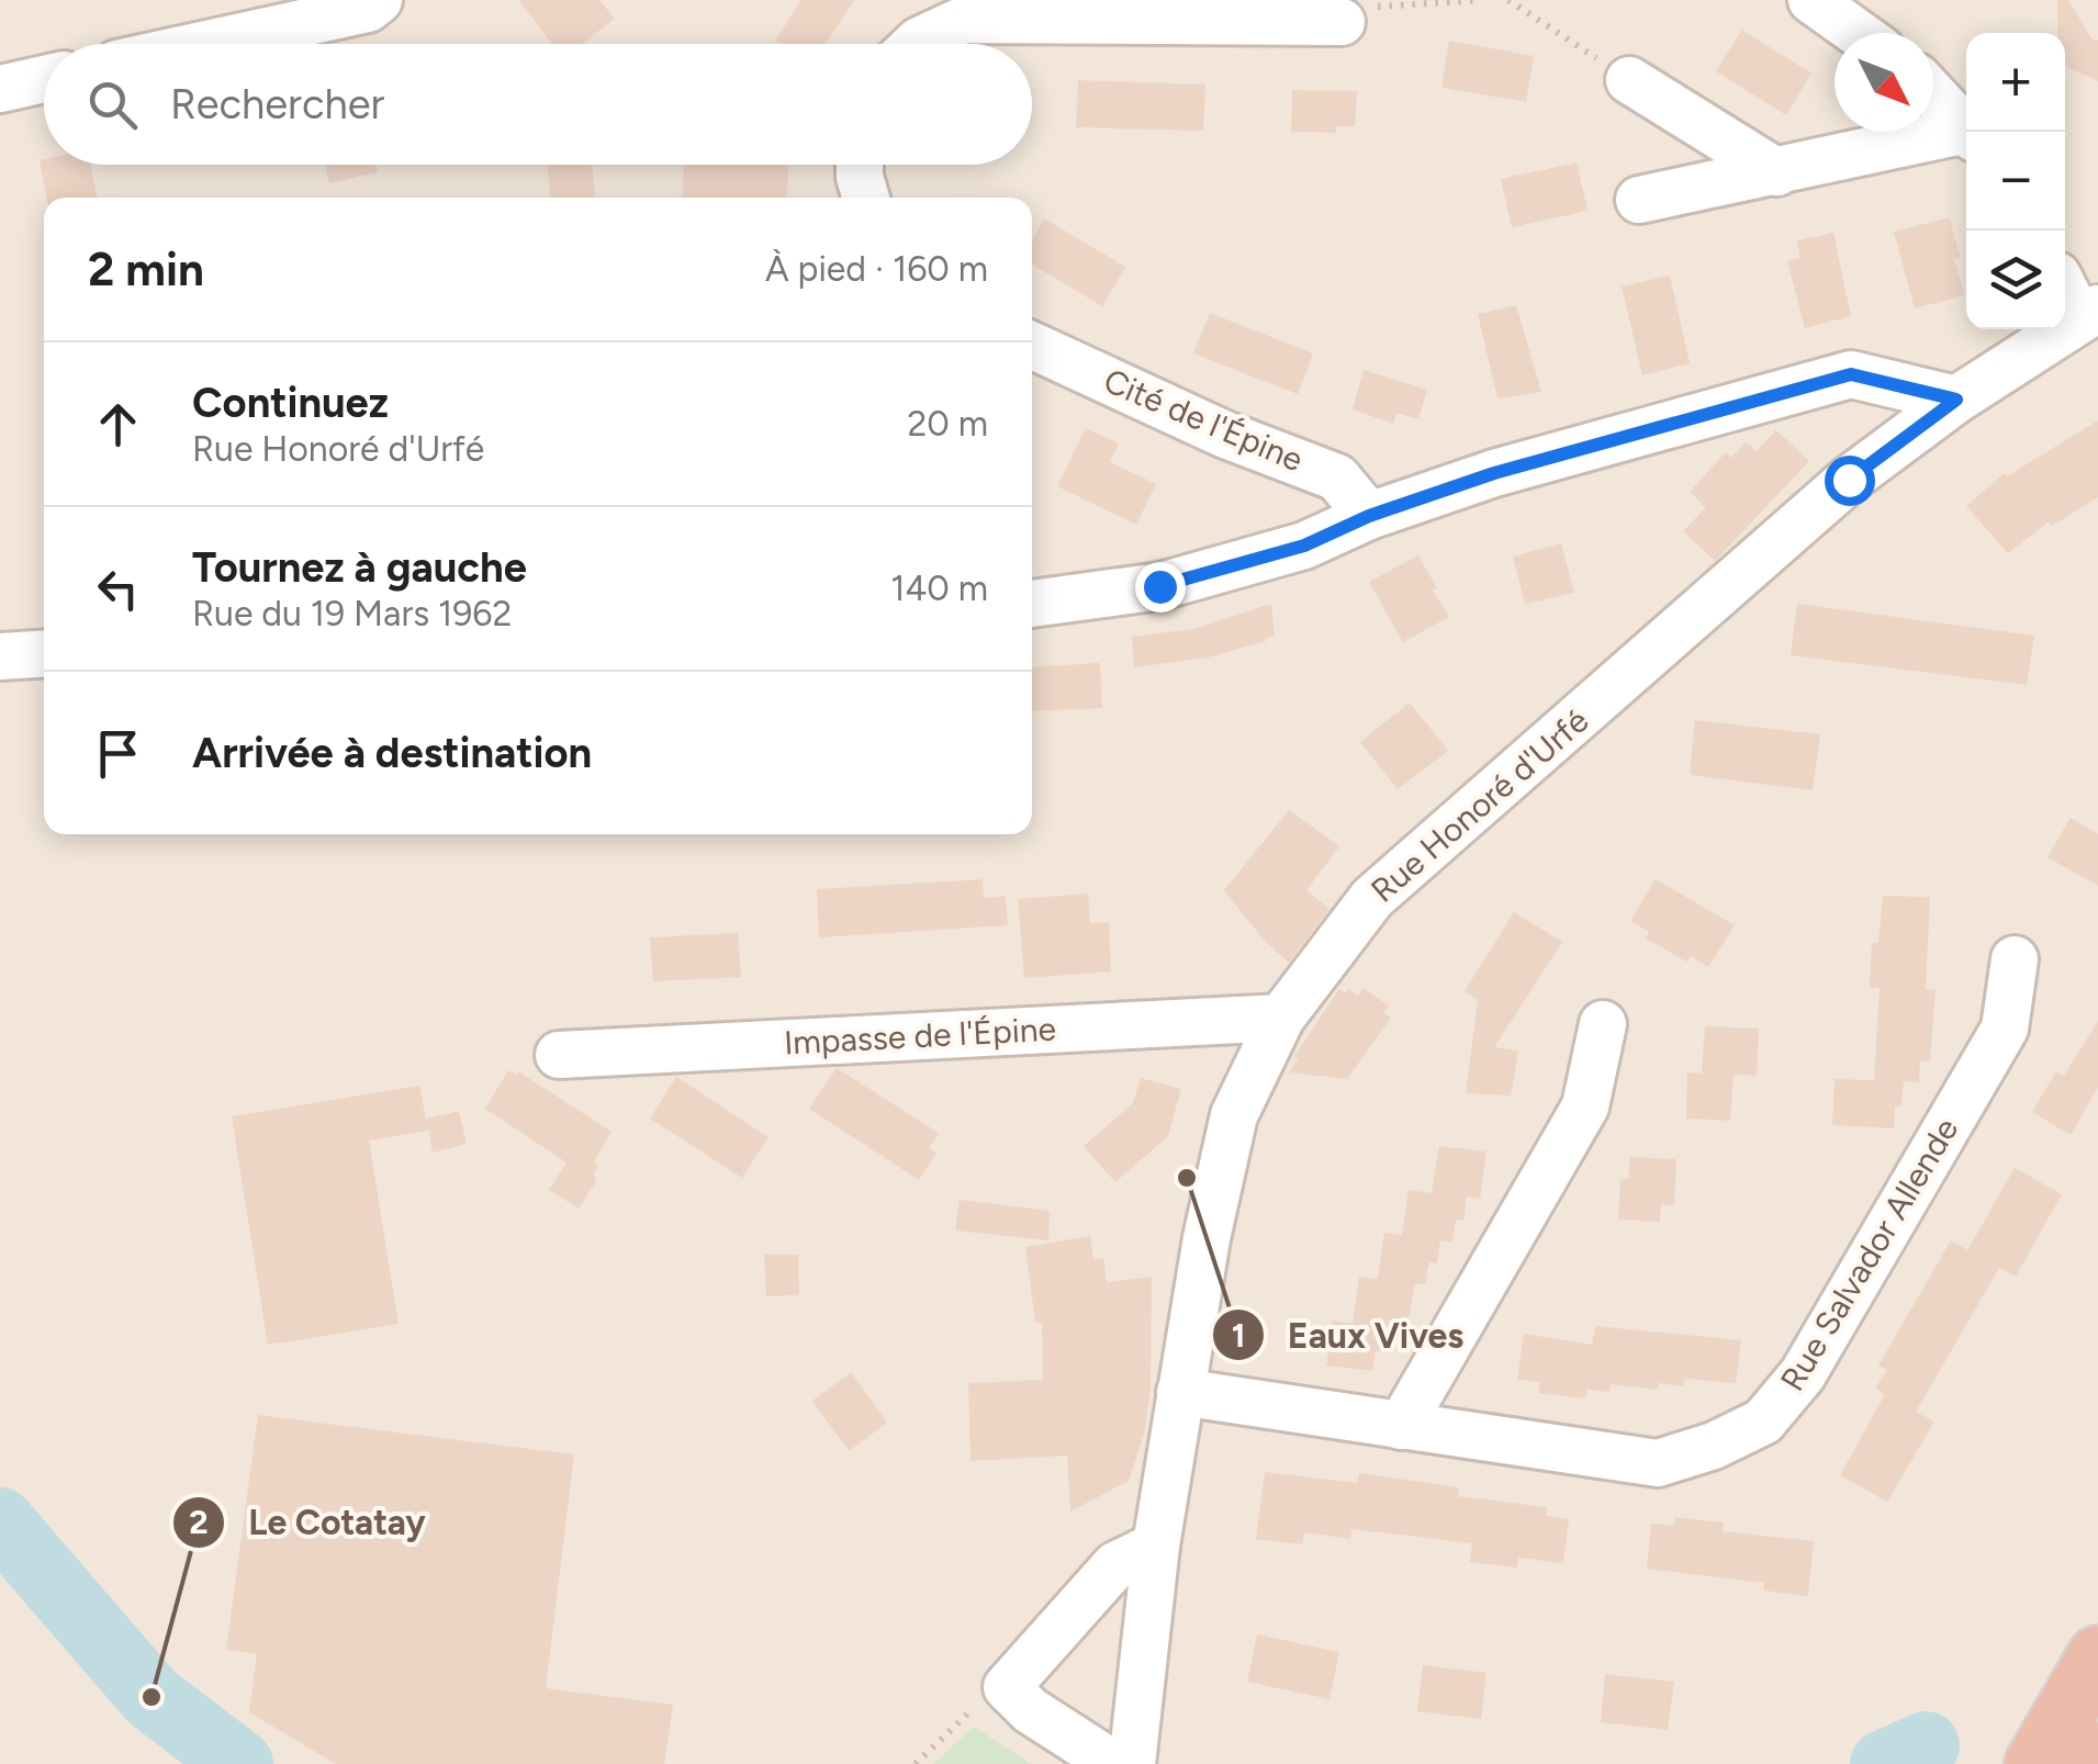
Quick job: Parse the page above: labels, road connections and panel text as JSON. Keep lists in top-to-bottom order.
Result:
{
  "streets": {
    "street": [
      "Cité de l'Épine",
      "Rue Honoré d'Urfé",
      "Impasse de l'Épine",
      "Rue Salvador Allende"
    ]
  },
  "crossings": [
    ["Rue Honoré d'Urfé", "Impasse de l'Épine"],
    ["Rue Honoré d'Urfé", "Rue Salvador Allende"]
  ],
  "places": ["Eaux Vives", "Le Cotatay"],
  "north": "bottom right",
  "page": {
    "map_buttons": ["+", "−"],
    "search": "Rechercher",
    "heading": ["2 min", "À pied · 160 m"],
    "list": [
      ["Continuez", "Rue Honoré d'Urfé", "20 m"],
      ["Tournez à gauche", "Rue du 19 Mars 1962", "140 m"],
      "Arrivée à destination"
    ]
  }
}
